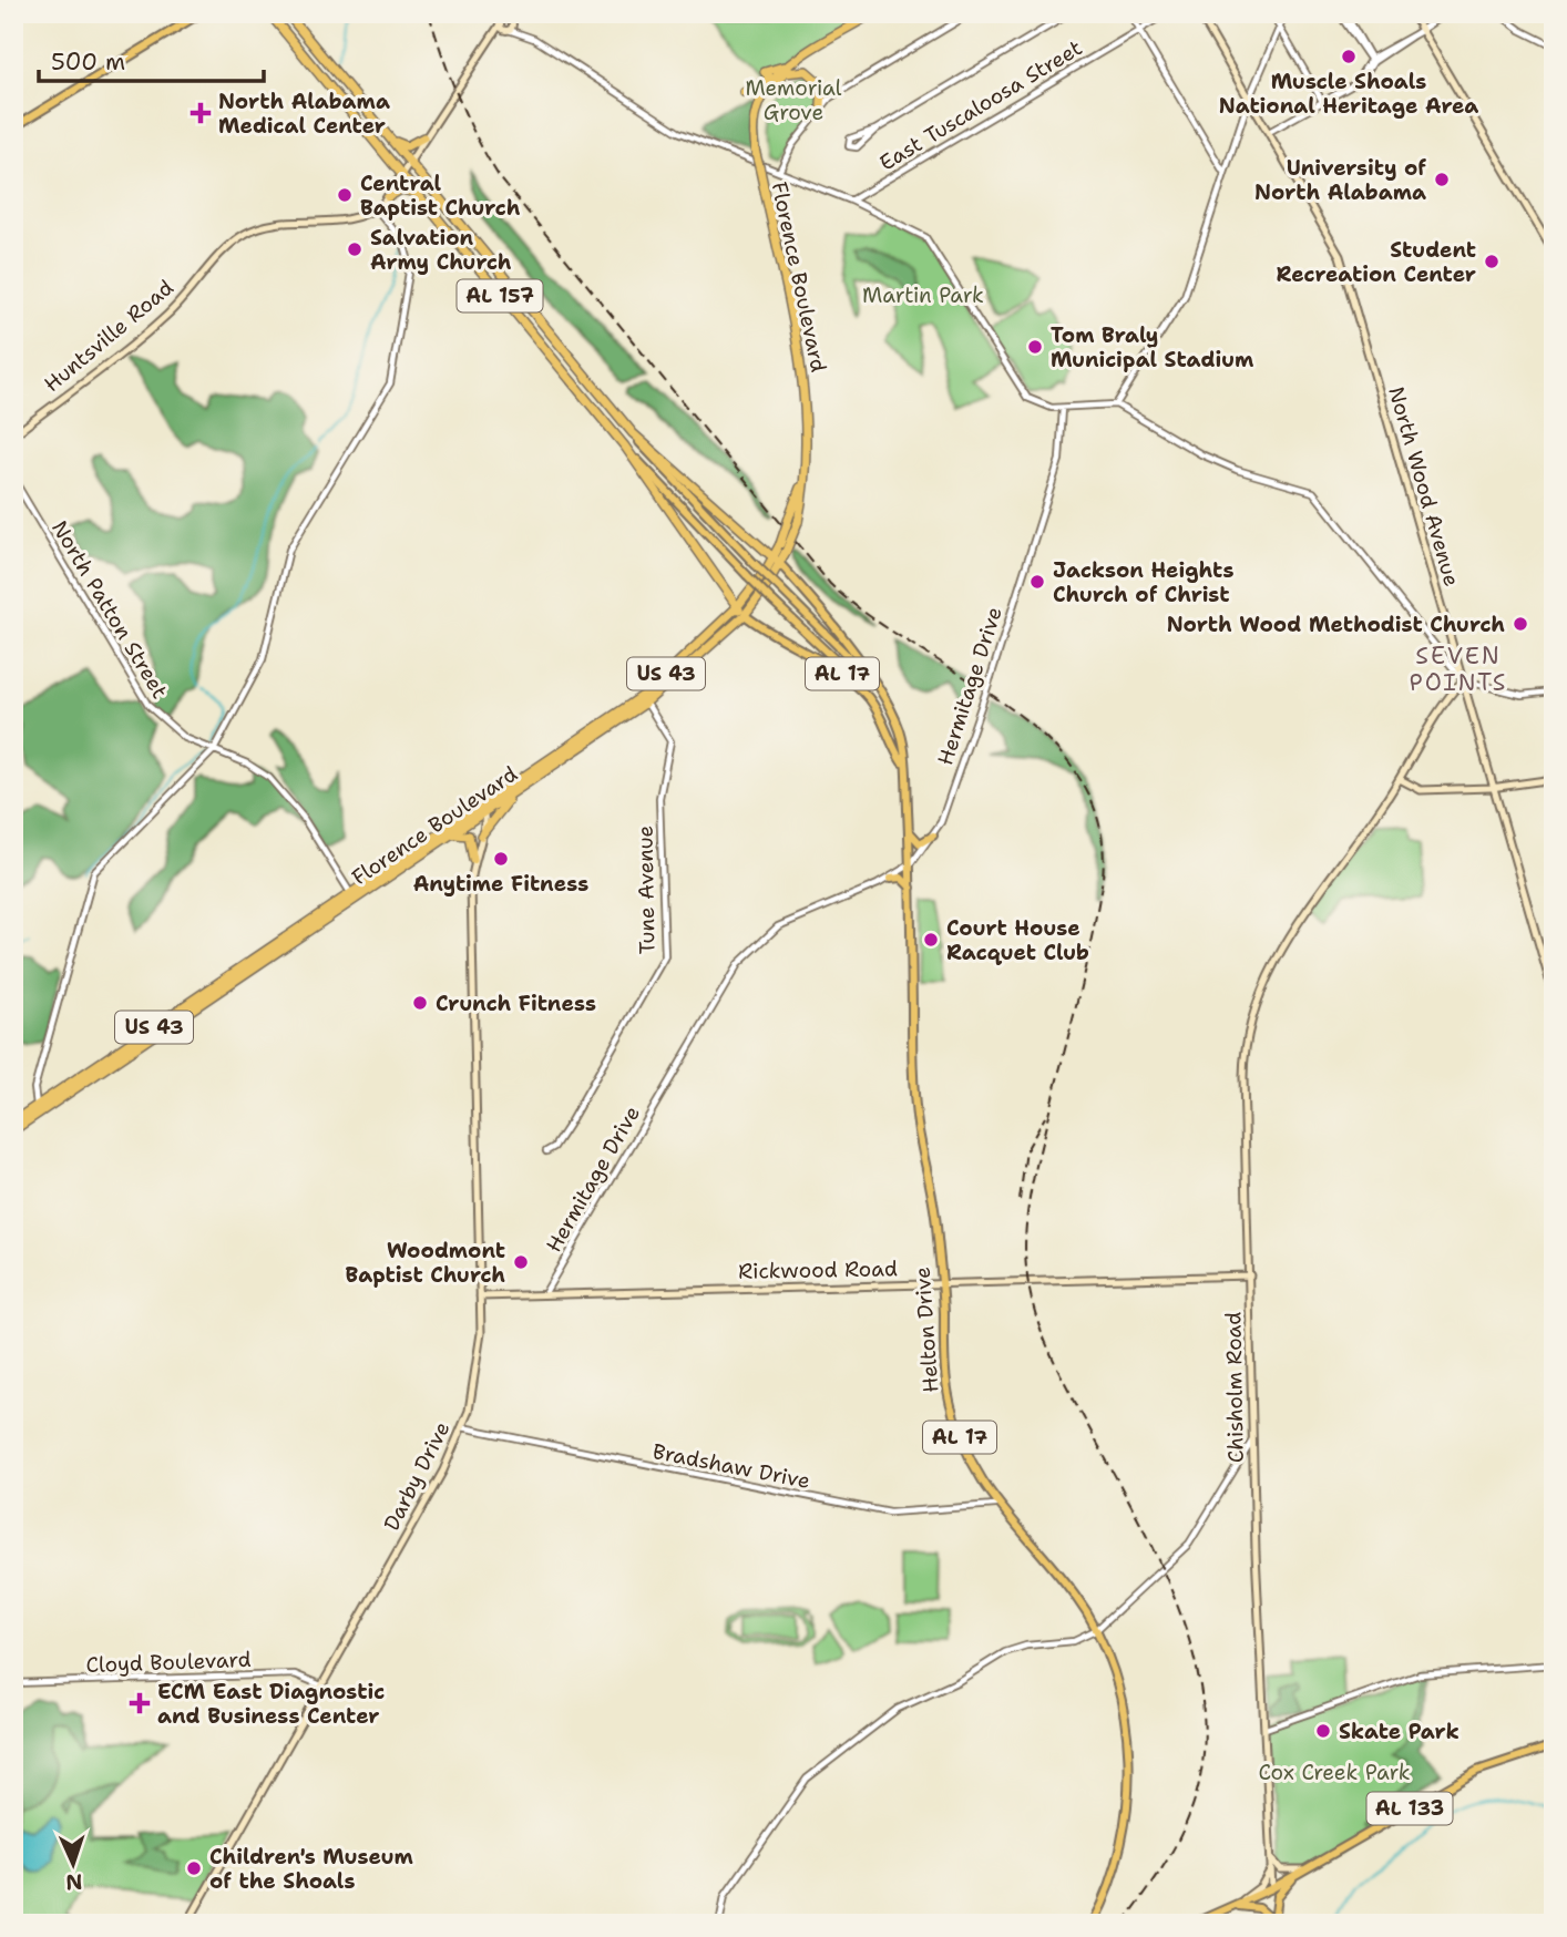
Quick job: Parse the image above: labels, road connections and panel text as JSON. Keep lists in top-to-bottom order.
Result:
{
  "streets": {
    "highway": [
      "Florence Boulevard",
      "AL 157",
      "US 43",
      "AL 17"
    ],
    "main road": [
      "Huntsville Road",
      "North Wood Avenue",
      "Rickwood Road",
      "Helton Drive",
      "Chisholm Road",
      "Darby Drive",
      "AL 133"
    ],
    "street": [
      "East Tuscaloosa Street",
      "North Patton Street",
      "Hermitage Drive",
      "Tune Avenue",
      "Bradshaw Drive",
      "Cloyd Boulevard"
    ]
  },
  "crossings": [
    ["Florence Boulevard", "North Patton Street"],
    ["Florence Boulevard", "AL 17"],
    ["Florence Boulevard", "Tune Avenue"],
    ["Florence Boulevard", "Darby Drive"],
    ["AL 157", "Huntsville Road"],
    ["AL 157", "AL 17"],
    ["North Wood Avenue", "Chisholm Road"],
    ["AL 17", "Hermitage Drive"],
    ["AL 17", "Helton Drive"],
    ["Hermitage Drive", "Rickwood Road"],
    ["Hermitage Drive", "Helton Drive"],
    ["Rickwood Road", "Helton Drive"],
    ["Rickwood Road", "Chisholm Road"],
    ["Rickwood Road", "Darby Drive"],
    ["Helton Drive", "Bradshaw Drive"],
    ["Chisholm Road", "AL 133"],
    ["Bradshaw Drive", "Darby Drive"],
    ["Darby Drive", "Cloyd Boulevard"]
  ],
  "districts": ["SEVEN POINTS"],
  "parks": ["Memorial Grove", "Martin Park", "Cox Creek Park"],
  "places": {
    "other": [
      "Muscle Shoals National Heritage Area",
      "University of North Alabama",
      "Central Baptist Church",
      "Salvation Army Church",
      "Student Recreation Center",
      "Tom Braly Municipal Stadium",
      "Jackson Heights Church of Christ",
      "North Wood Methodist Church",
      "Anytime Fitness",
      "Court House Racquet Club",
      "Crunch Fitness",
      "Woodmont Baptist Church",
      "Skate Park",
      "Children's Museum of the Shoals"
    ],
    "health": ["North Alabama Medical Center", "ECM East Diagnostic and Business Center"]
  },
  "scale_bar": "500 m",
  "north": "bottom"
}
